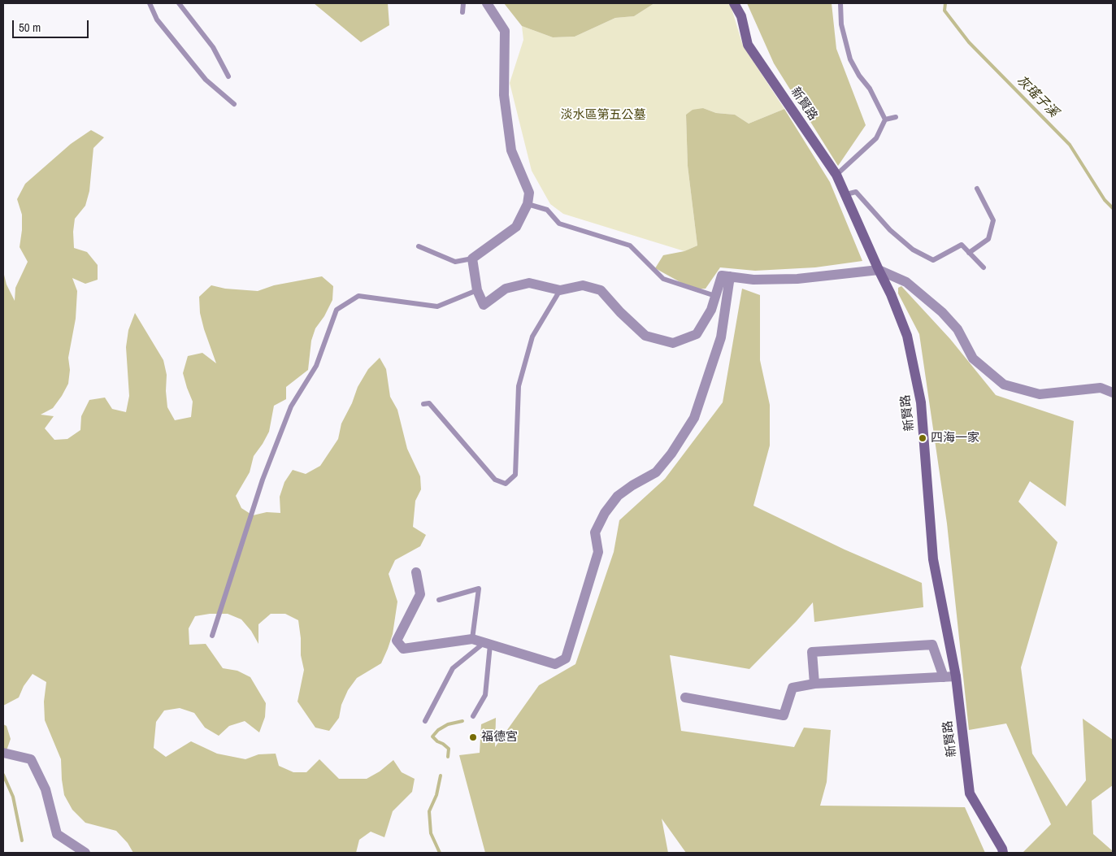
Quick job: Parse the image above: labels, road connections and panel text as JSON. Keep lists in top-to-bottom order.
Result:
{
  "streets": {
    "street": ["新賢路"]
  },
  "water": ["灰瑤子溪"],
  "parks": ["淡水區第五公墓"],
  "places": ["四海一家", "福德宮"],
  "scale_bar": "50 m"
}
